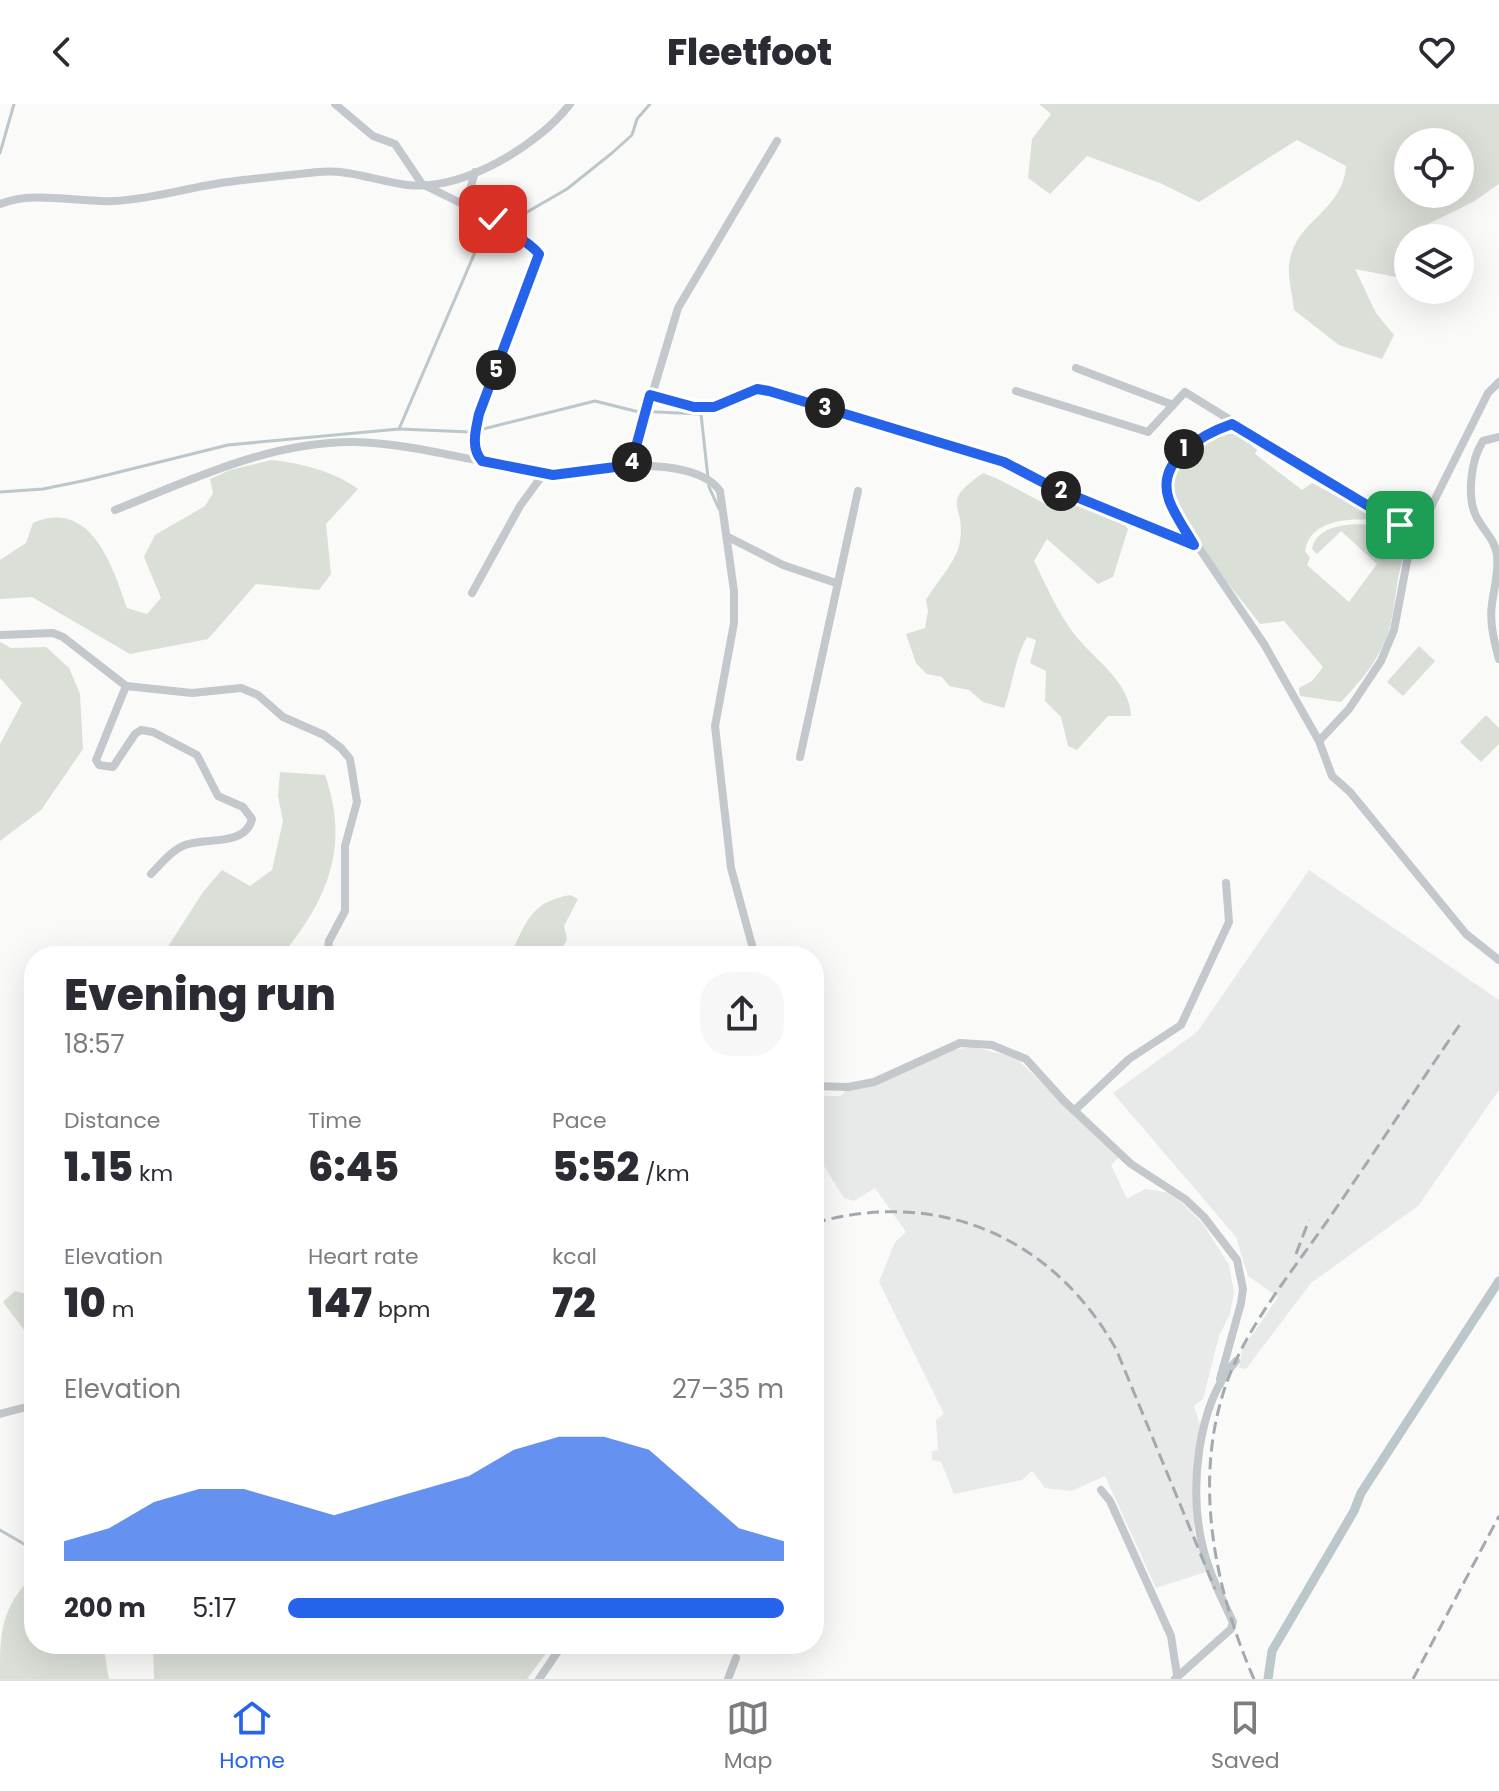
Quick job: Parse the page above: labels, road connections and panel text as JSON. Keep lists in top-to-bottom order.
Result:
{
  "page": {
    "header": "Fleetfoot",
    "pins": [
      "5",
      "3",
      "1",
      "4",
      "2"
    ],
    "heading": ["Evening run", "18:57"],
    "stats": [
      ["Distance", "1.15 km"],
      ["Time", "6:45"],
      ["Pace", "5:52 /km"],
      ["Elevation", "10 m"],
      ["Heart rate", "147 bpm"],
      ["kcal", "72"]
    ],
    "chart": ["Elevation", "27–35 m"],
    "list": [
      {
        "name": "200 m",
        "note": "5:17"
      }
    ],
    "tabs": ["Home", "Map", "Saved"]
  }
}
